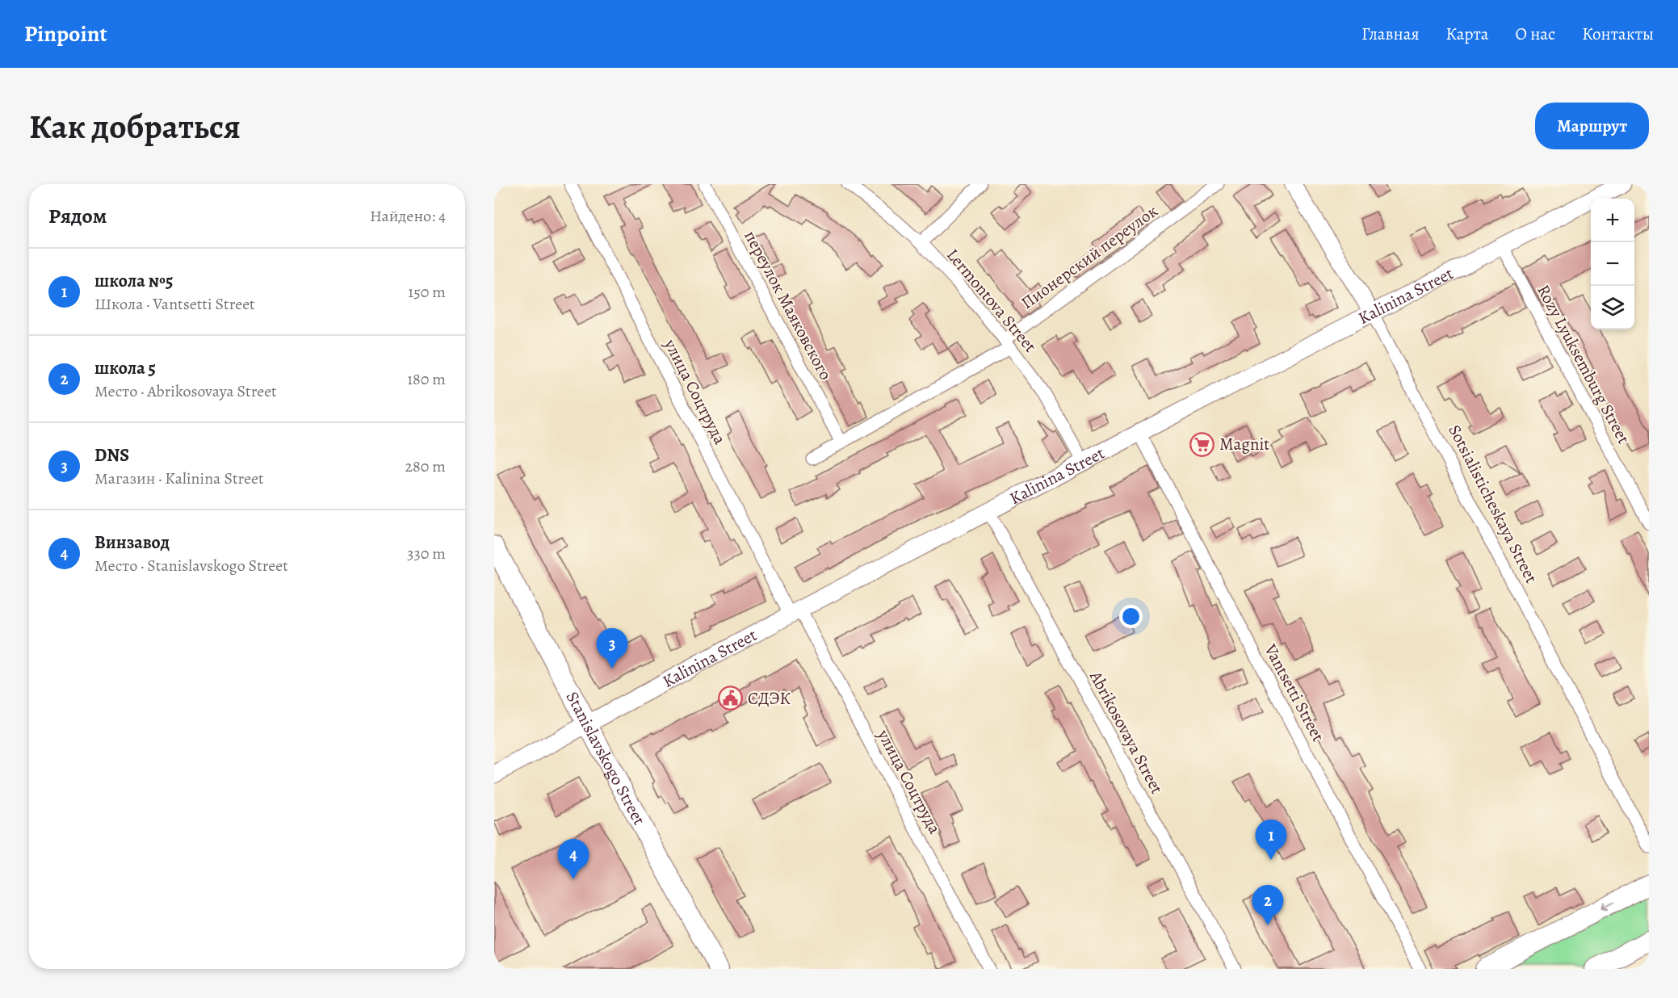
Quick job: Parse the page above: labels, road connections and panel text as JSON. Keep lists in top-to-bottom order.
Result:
{
  "streets": {
    "main road": ["Kalinina Street", "Stanislavskogo Street"],
    "street": [
      "Пионерский переулок",
      "Lermontova Street",
      "переулок Маяковского",
      "Rozy Lyuksemburg Street",
      "улица Соцтруда",
      "Sotsialisticheskaya Street",
      "Vantsetti Street",
      "Abrikosovaya Street"
    ]
  },
  "crossings": [
    ["Пионерский переулок", "Lermontova Street"],
    ["Kalinina Street", "Lermontova Street"],
    ["Kalinina Street", "Rozy Lyuksemburg Street"],
    ["Kalinina Street", "улица Соцтруда"],
    ["Kalinina Street", "Sotsialisticheskaya Street"],
    ["Kalinina Street", "Vantsetti Street"],
    ["Kalinina Street", "Abrikosovaya Street"],
    ["Kalinina Street", "Stanislavskogo Street"]
  ],
  "places": {
    "supermarket": ["Magnit"],
    "public building": ["СДЭК"]
  },
  "page": {
    "header": "Pinpoint",
    "nav": [
      "Главная",
      "Карта",
      "О нас",
      "Контакты"
    ],
    "buttons": "Маршрут",
    "title": "Как добраться",
    "heading": ["Рядом", "Найдено: 4"],
    "map_buttons": ["+", "−"],
    "list": [
      {
        "mark": "1",
        "name": "школа №5",
        "note": "Школа · Vantsetti Street",
        "value": "150 m"
      },
      {
        "mark": "2",
        "name": "школа 5",
        "note": "Место · Abrikosovaya Street",
        "value": "180 m"
      },
      {
        "mark": "3",
        "name": "DNS",
        "note": "Магазин · Kalinina Street",
        "value": "280 m"
      },
      {
        "mark": "4",
        "name": "Винзавод",
        "note": "Место · Stanislavskogo Street",
        "value": "330 m"
      }
    ],
    "pins": [
      "3",
      "1",
      "4",
      "2"
    ]
  }
}
